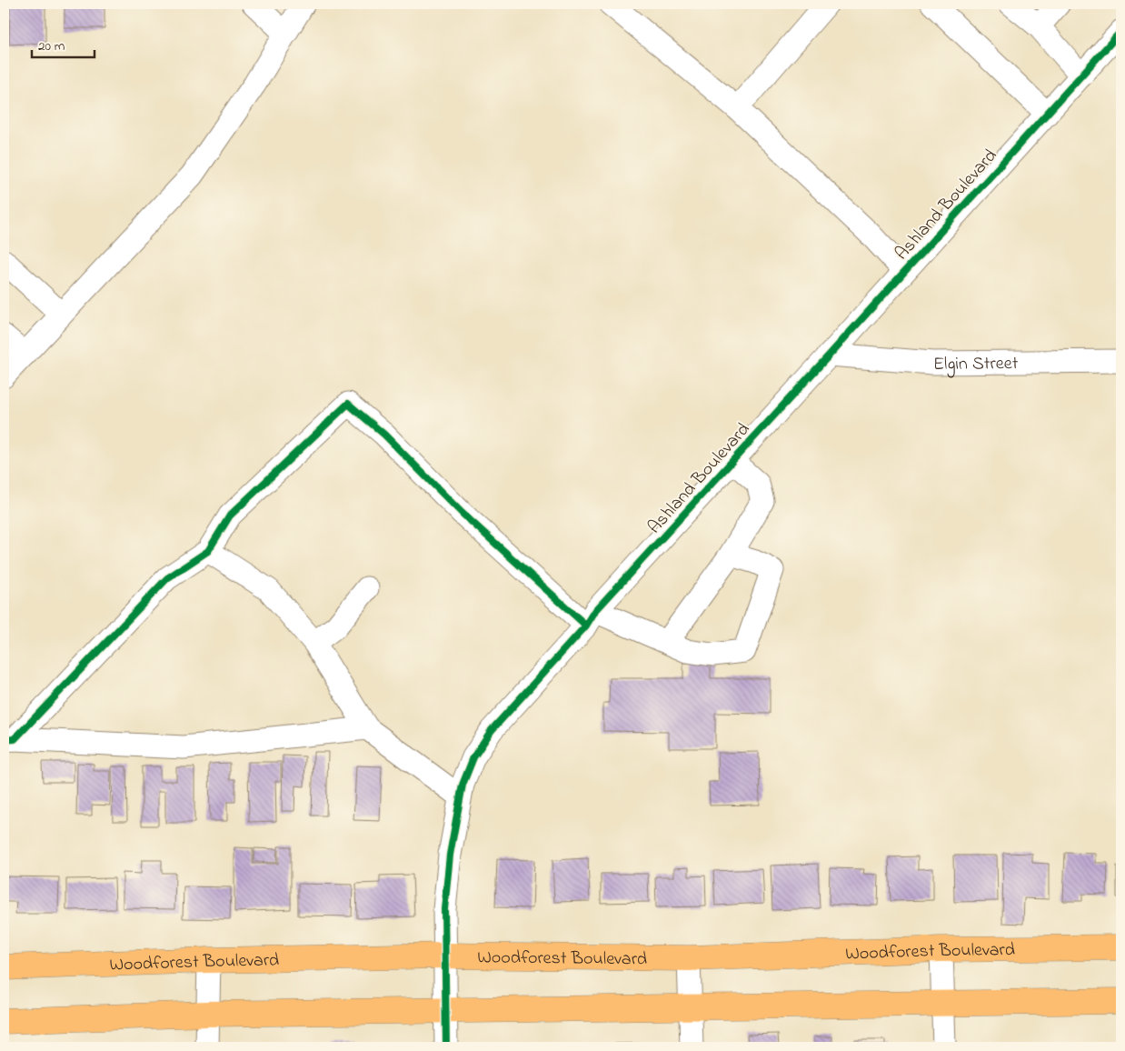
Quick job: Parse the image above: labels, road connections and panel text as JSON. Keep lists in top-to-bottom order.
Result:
{
  "streets": {
    "main road": ["Woodforest Boulevard"],
    "street": ["Ashland Boulevard", "Elgin Street"]
  },
  "crossings": [
    ["Ashland Boulevard", "Elgin Street"],
    ["Ashland Boulevard", "Woodforest Boulevard"]
  ],
  "scale_bar": "20 m"
}
